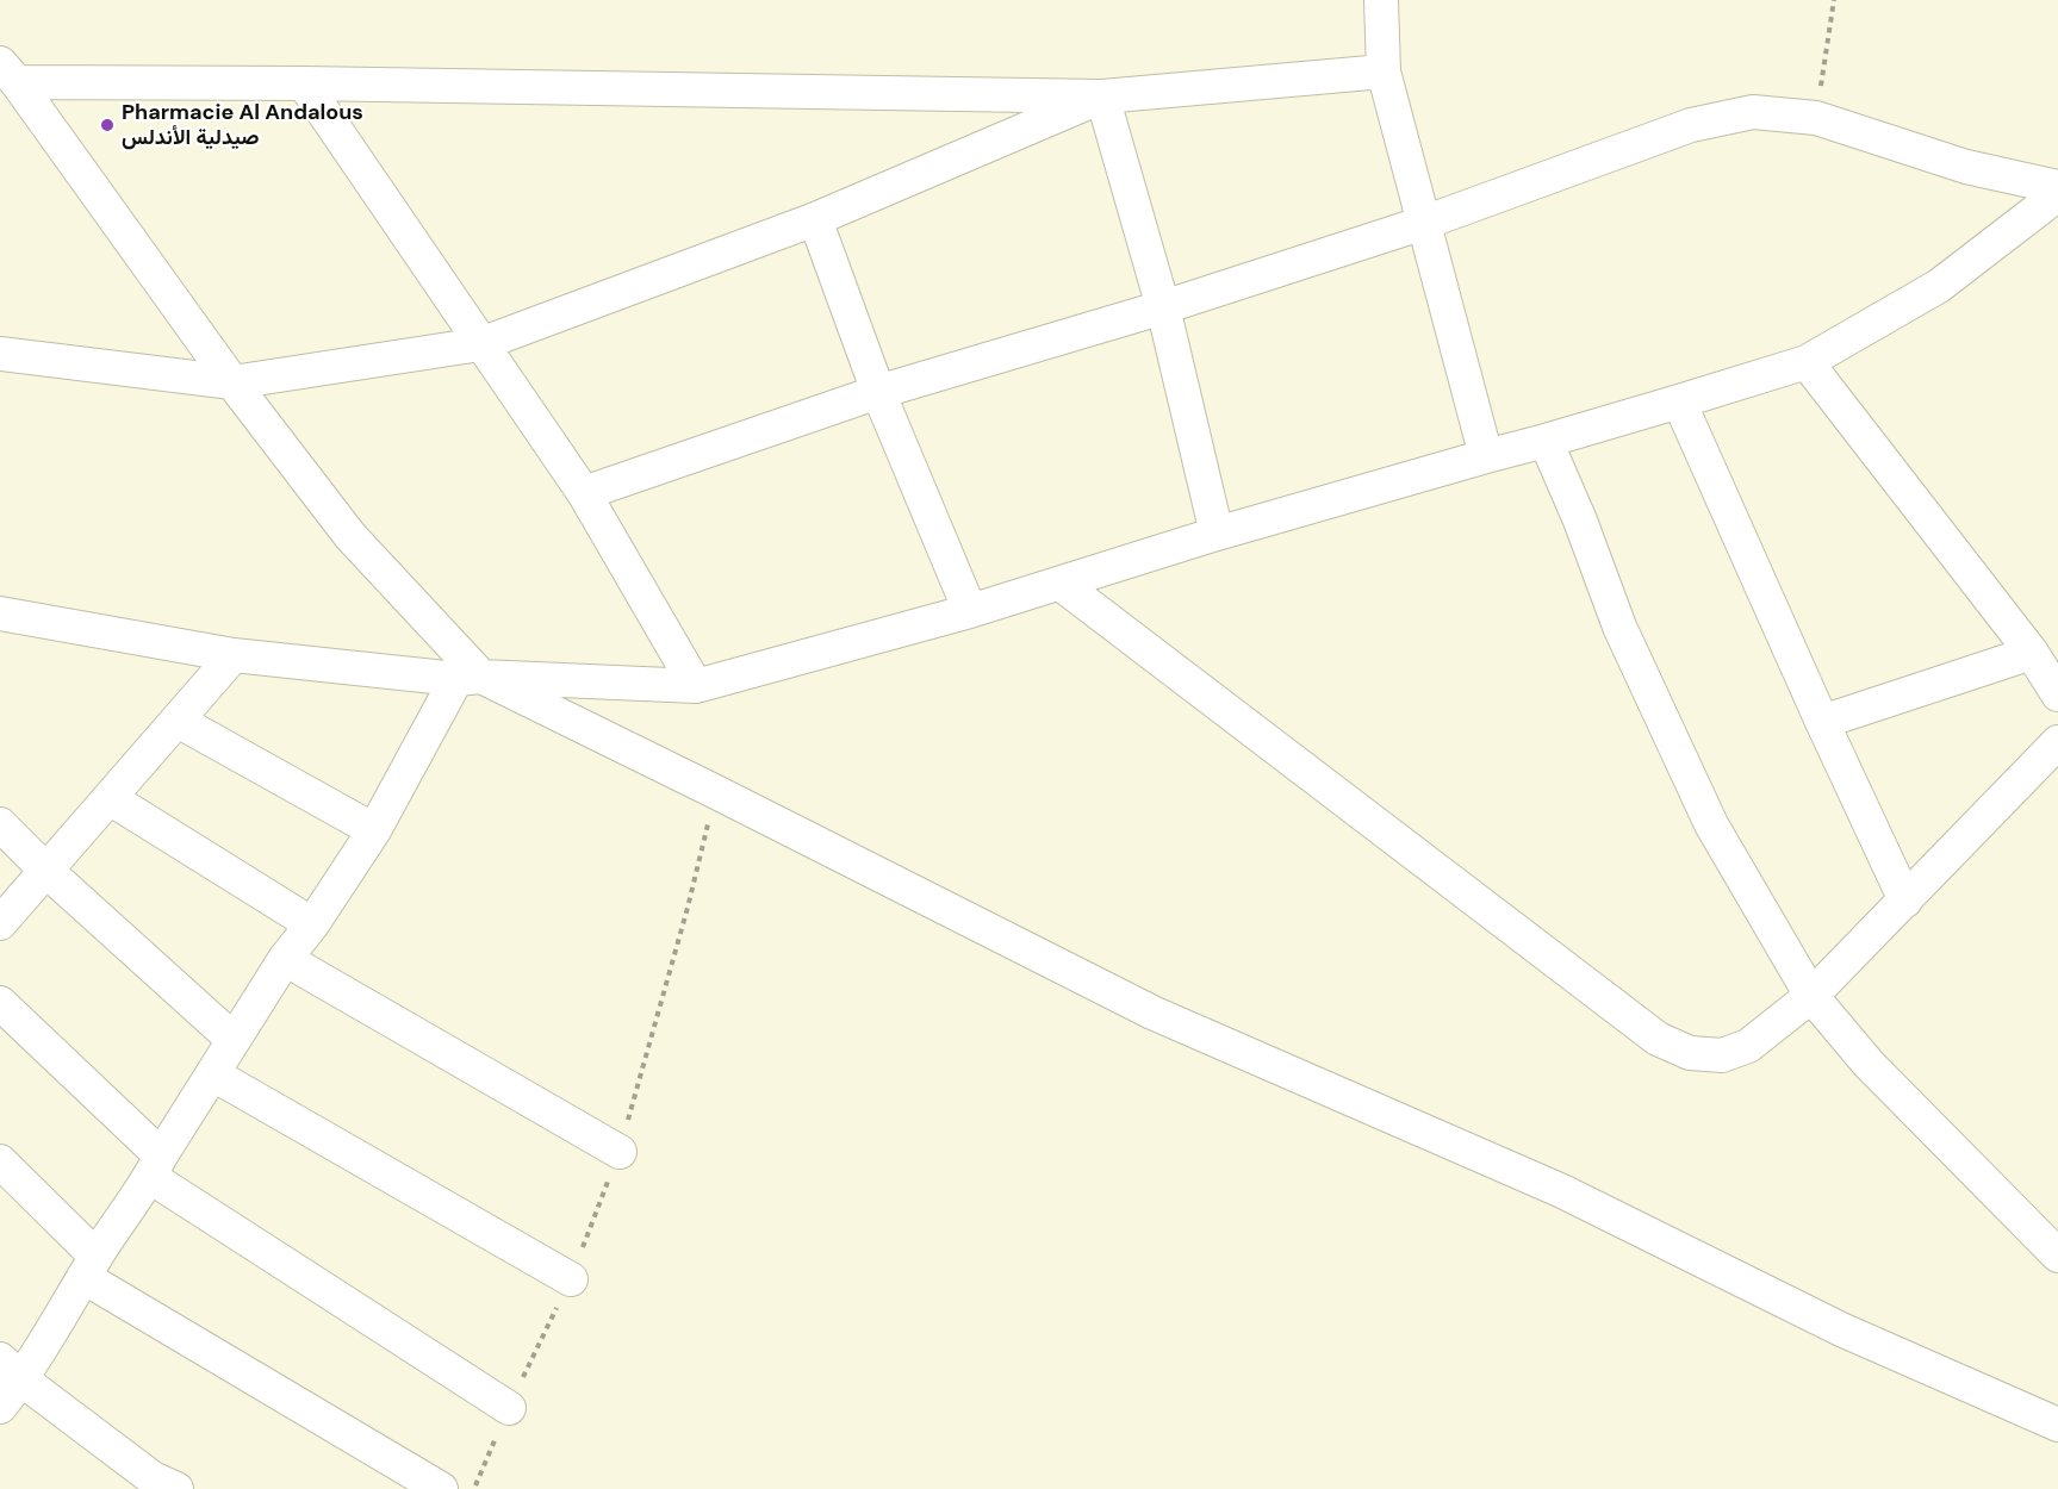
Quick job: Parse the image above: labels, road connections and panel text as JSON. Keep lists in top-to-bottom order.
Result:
{
  "places": ["Pharmacie Al Andalous صيدلية الأندلس"]
}
